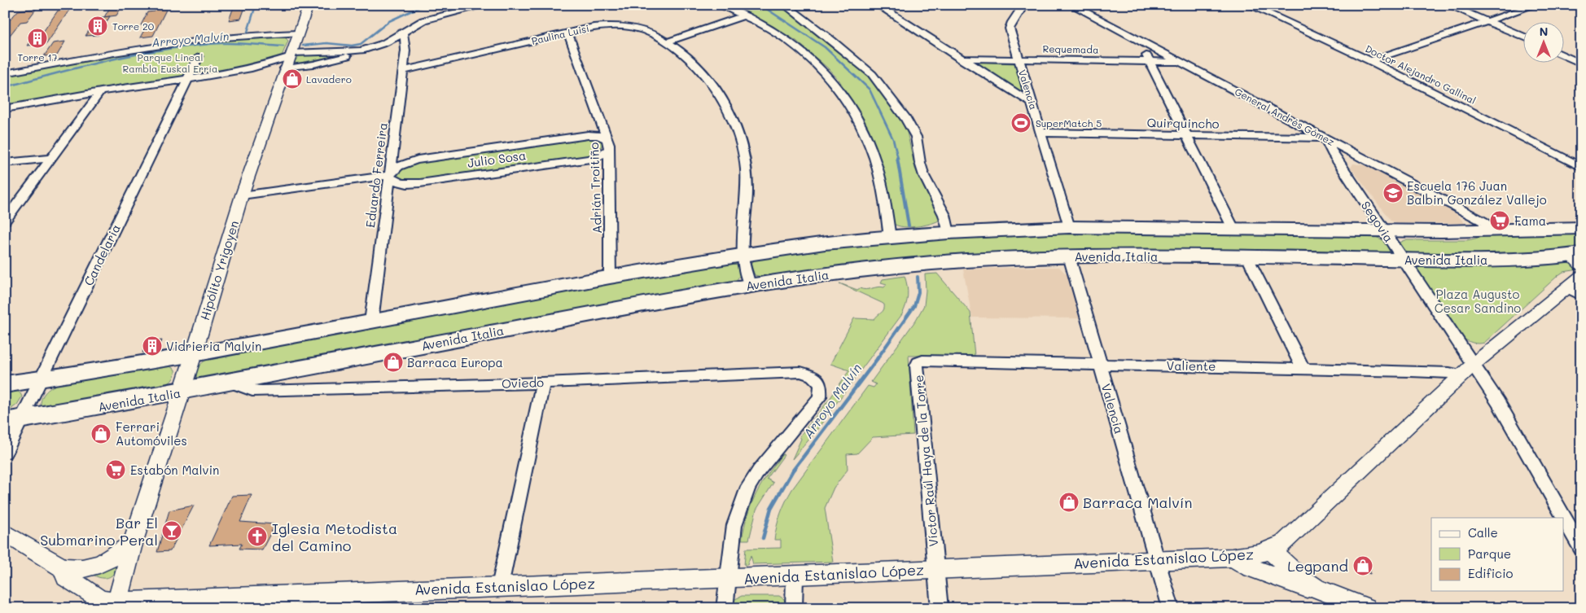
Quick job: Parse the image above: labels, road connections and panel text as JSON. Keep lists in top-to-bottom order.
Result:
{
  "streets": {
    "main road": ["Avenida Italia"],
    "street": [
      "Paulina Luisi",
      "Requemada",
      "Doctor Alejandro Gallinal",
      "Valencia",
      "General Andrés Gómez",
      "Quirquincho",
      "Julio Sosa",
      "Eduardo Ferreira",
      "Adrián Troitiño",
      "Segovia",
      "Candelaria",
      "Hipólito Yrigoyen",
      "Valiente",
      "Oviedo",
      "Víctor Raúl Haya de la Torre",
      "Avenida Estanislao López"
    ]
  },
  "crossings": [
    ["Paulina Luisi", "Eduardo Ferreira"],
    ["Paulina Luisi", "Adrián Troitiño"],
    ["Paulina Luisi", "Avenida Italia"],
    ["Requemada", "Valencia"],
    ["Requemada", "General Andrés Gómez"],
    ["Valencia", "Quirquincho"],
    ["Valencia", "Avenida Italia"],
    ["Valencia", "Valiente"],
    ["Valencia", "Avenida Estanislao López"],
    ["General Andrés Gómez", "Quirquincho"],
    ["General Andrés Gómez", "Segovia"],
    ["Quirquincho", "Segovia"],
    ["Julio Sosa", "Eduardo Ferreira"],
    ["Julio Sosa", "Adrián Troitiño"],
    ["Julio Sosa", "Hipólito Yrigoyen"],
    ["Segovia", "Avenida Italia"],
    ["Segovia", "Valiente"],
    ["Segovia", "Avenida Estanislao López"],
    ["Candelaria", "Avenida Italia"],
    ["Avenida Italia", "Hipólito Yrigoyen"],
    ["Avenida Italia", "Oviedo"],
    ["Hipólito Yrigoyen", "Avenida Estanislao López"],
    ["Valiente", "Víctor Raúl Haya de la Torre"],
    ["Valiente", "Avenida Estanislao López"],
    ["Oviedo", "Avenida Estanislao López"],
    ["Víctor Raúl Haya de la Torre", "Avenida Estanislao López"]
  ],
  "water": ["Arroyo Malvín"],
  "parks": ["Parque Lineal Rambla Euskal Erría", "Plaza Augusto Cesar Sandino"],
  "places": {
    "building": ["Torre 20", "Torre 17", "Vidrieria Malvin"],
    "shop": [
      "Lavadero",
      "Barraca Europa",
      "Ferrari Automóviles",
      "Barraca Malvín",
      "Legpand"
    ],
    "sports": ["SuperMatch 5"],
    "school or university": ["Escuela 176 Juan Balbin González Vallejo"],
    "supermarket": ["Fama", "Estabón Malvin"],
    "bar": ["Bar El Submarino Peral"],
    "church": ["Iglesia Metodista del Camino"]
  },
  "legend": ["Calle", "Parque", "Edificio"],
  "north": "top"
}
